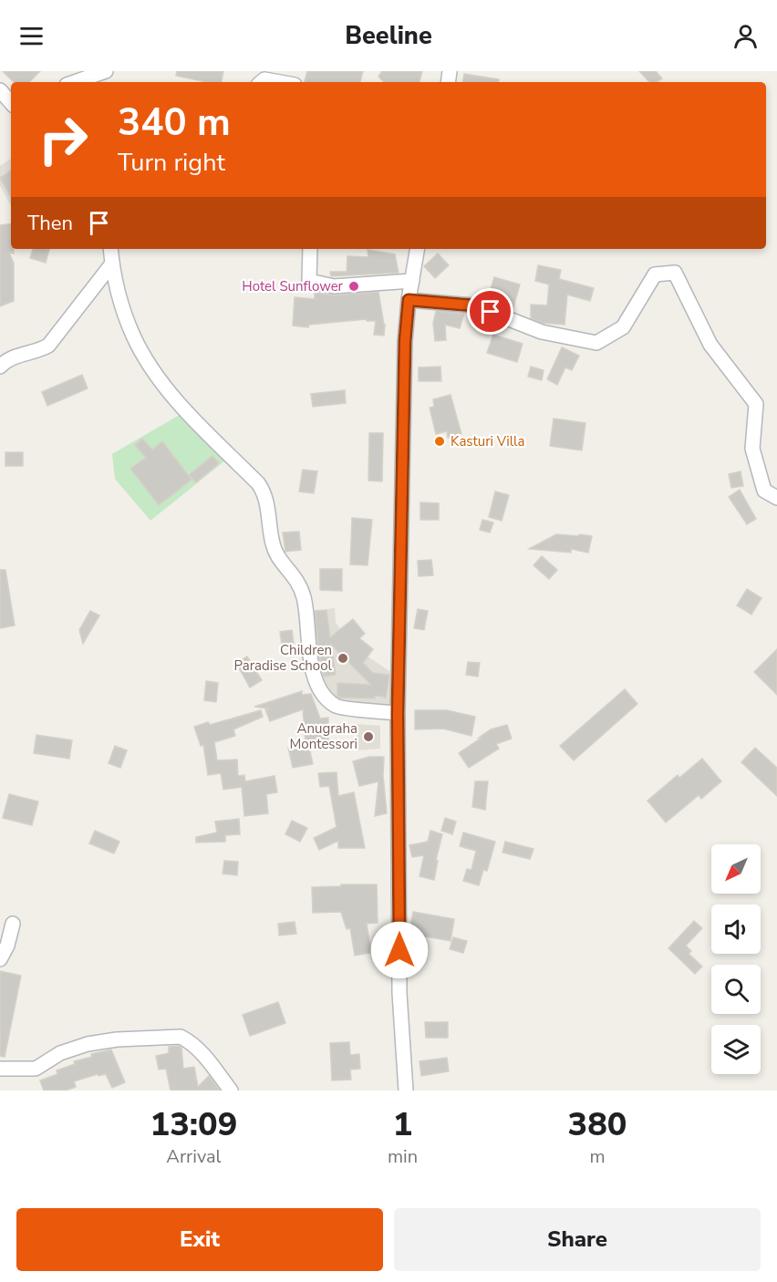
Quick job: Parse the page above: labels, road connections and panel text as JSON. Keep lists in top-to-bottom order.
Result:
{
  "places": [
    "Hotel Sunflower",
    "Kasturi Villa",
    "Children Paradise School",
    "Anugraha Montessori"
  ],
  "north": "bottom left",
  "page": {
    "header": "Beeline",
    "turn": ["340 m", "Turn right"],
    "then": "Then",
    "eta": [
      "13:09",
      "Arrival",
      "1",
      "min",
      "380",
      "m"
    ],
    "buttons": ["Exit", "Share"]
  }
}
